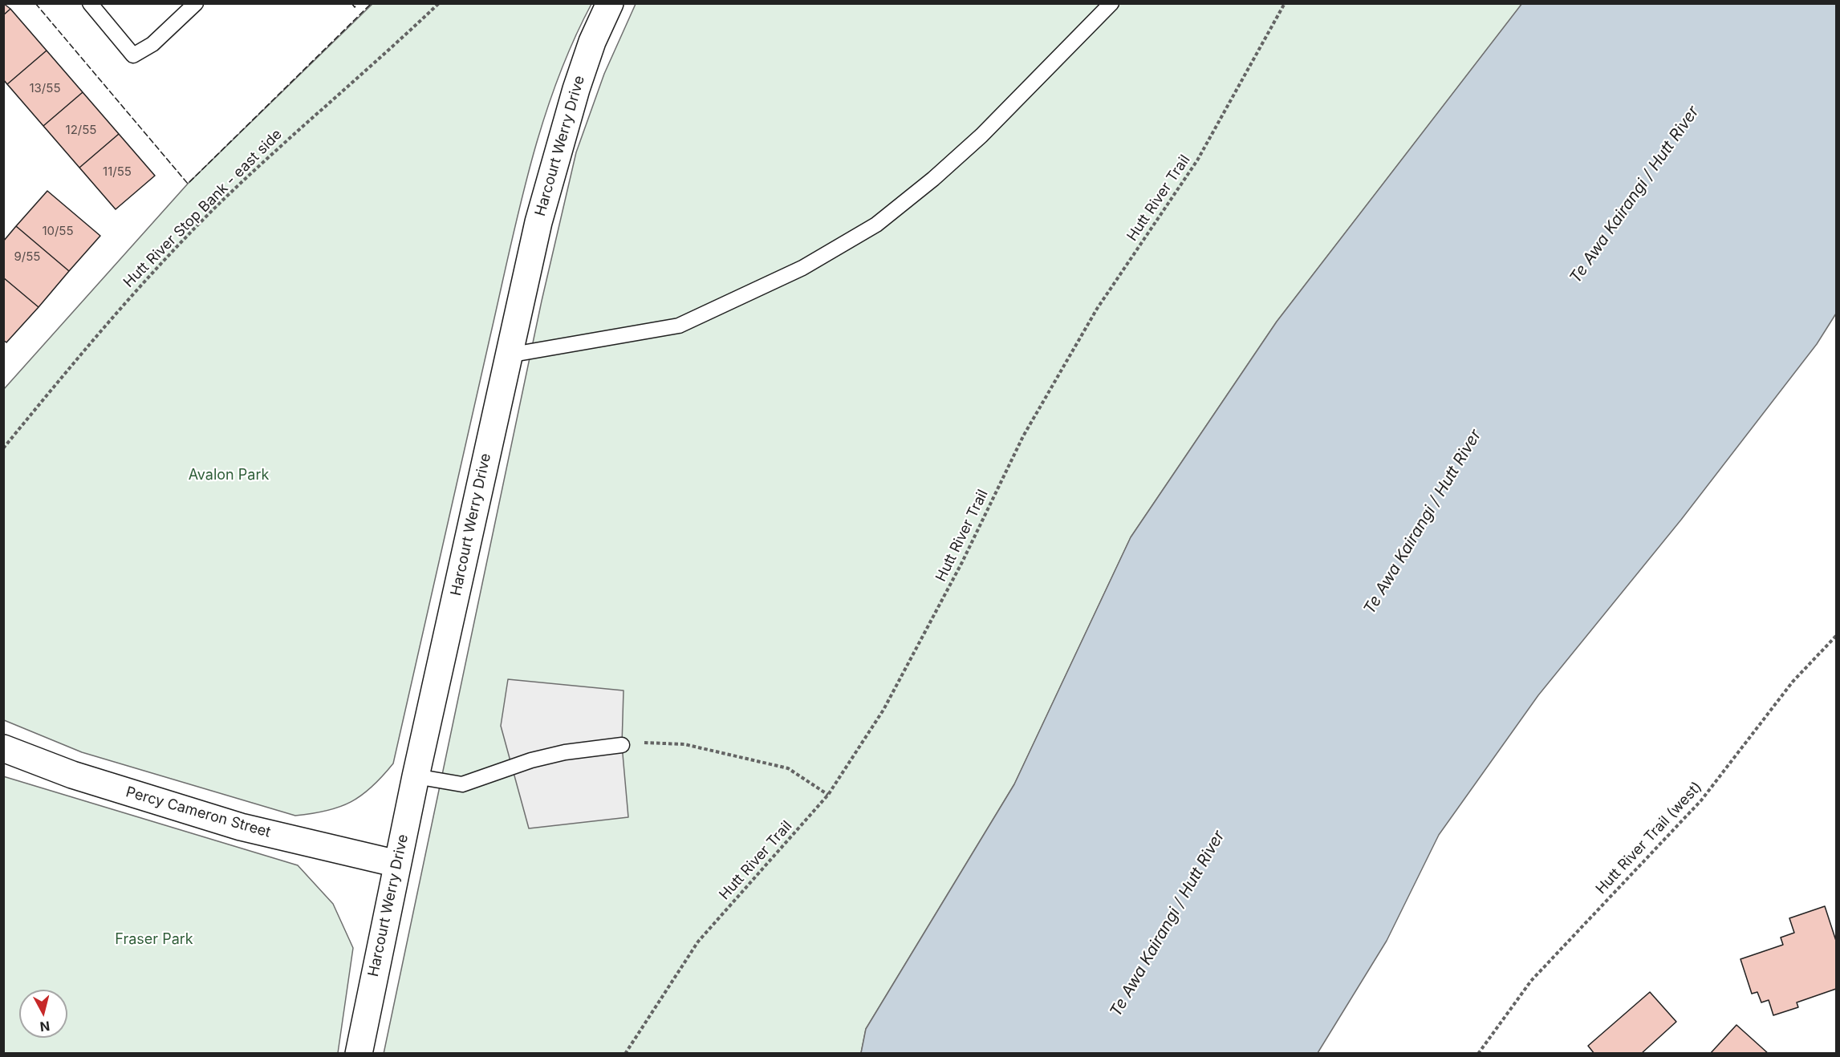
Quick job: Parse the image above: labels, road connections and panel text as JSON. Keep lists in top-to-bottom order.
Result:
{
  "streets": {
    "main road": ["Harcourt Werry Drive", "Percy Cameron Street"],
    "path": ["Hutt River Trail", "Hutt River Stop Bank - east side", "Hutt River Trail (west)"]
  },
  "crossings": [
    ["Harcourt Werry Drive", "Percy Cameron Street"]
  ],
  "water": ["Te Awa Kairangi / Hutt River"],
  "parks": ["Avalon Park", "Fraser Park"],
  "house_numbers": [
    "13/55",
    "12/55",
    "11/55",
    "10/55",
    "9/55"
  ],
  "north": "bottom"
}
